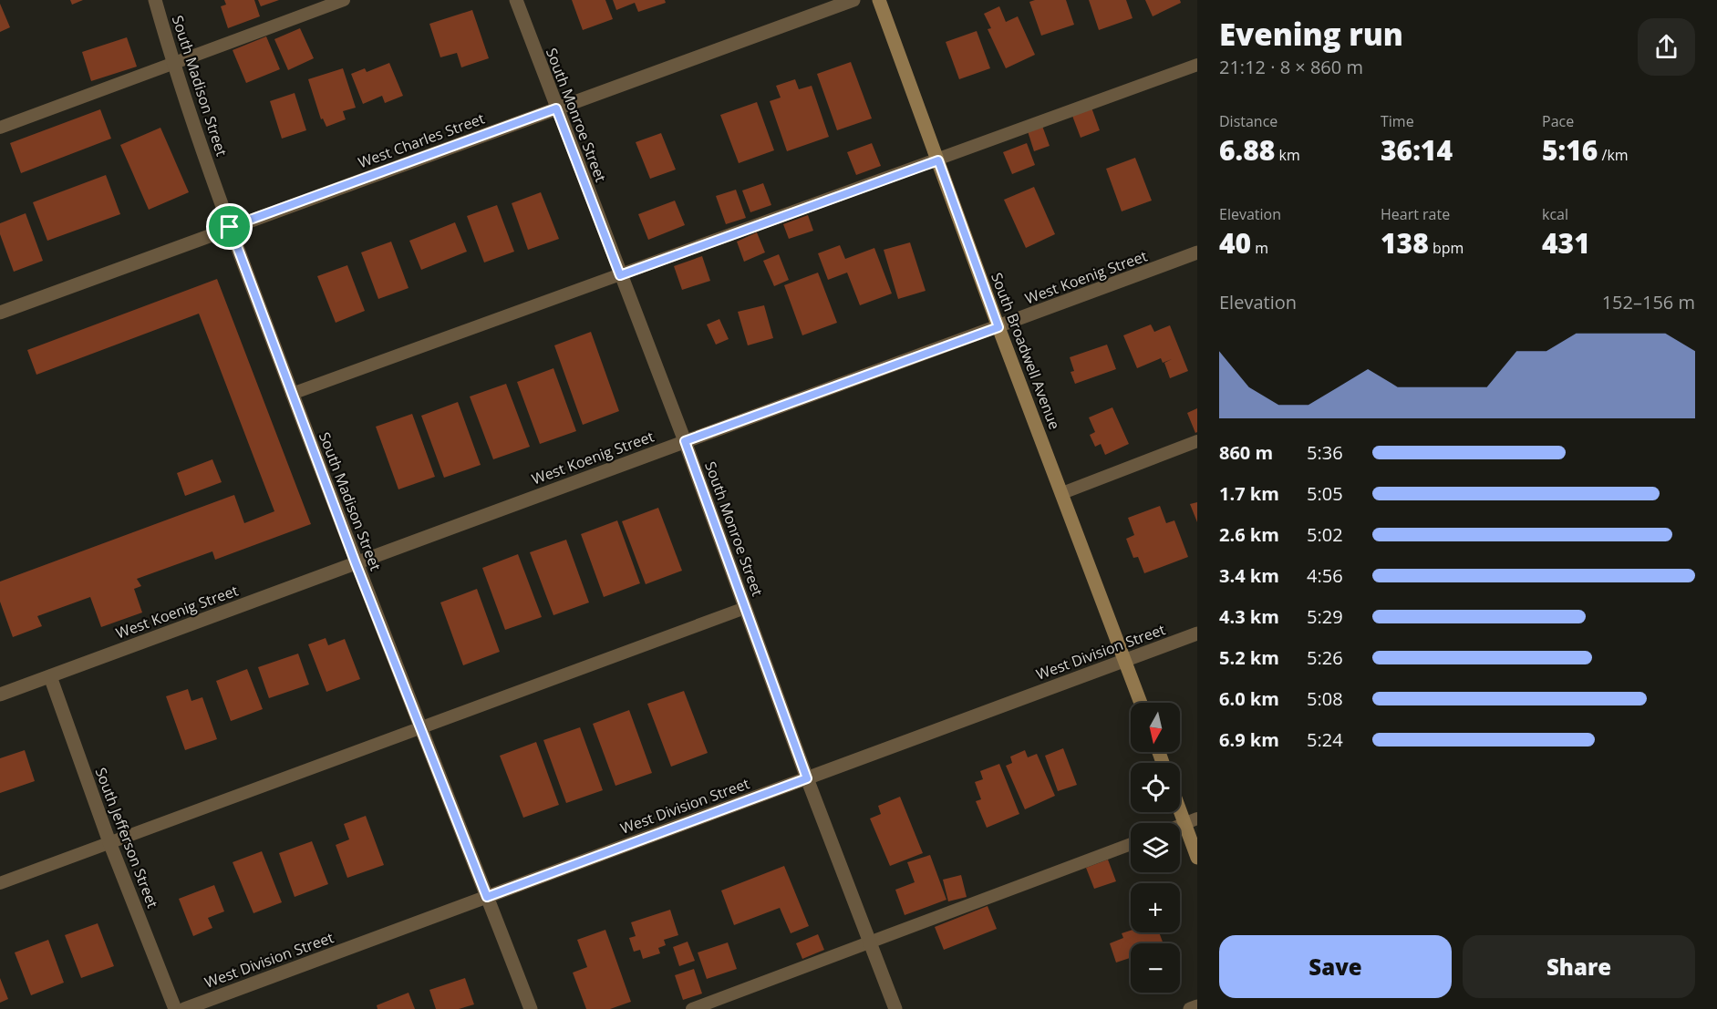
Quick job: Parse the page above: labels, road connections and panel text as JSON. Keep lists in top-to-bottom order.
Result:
{
  "streets": {
    "main road": ["South Broadwell Avenue"],
    "street": [
      "South Madison Street",
      "South Monroe Street",
      "West Charles Street",
      "West Koenig Street",
      "West Division Street",
      "South Jefferson Street"
    ]
  },
  "crossings": [
    ["South Madison Street", "West Charles Street"],
    ["South Madison Street", "West Koenig Street"],
    ["South Madison Street", "West Division Street"],
    ["South Monroe Street", "West Charles Street"],
    ["South Monroe Street", "West Koenig Street"],
    ["South Monroe Street", "West Division Street"],
    ["West Koenig Street", "South Broadwell Avenue"],
    ["West Koenig Street", "South Jefferson Street"],
    ["South Broadwell Avenue", "West Division Street"]
  ],
  "north": "bottom",
  "page": {
    "heading": ["Evening run", "21:12 · 8 × 860 m"],
    "stats": [
      ["Distance", "6.88 km"],
      ["Time", "36:14"],
      ["Pace", "5:16 /km"],
      ["Elevation", "40 m"],
      ["Heart rate", "138 bpm"],
      ["kcal", "431"]
    ],
    "chart": ["Elevation", "152–156 m"],
    "list": [
      {
        "name": "860 m",
        "note": "5:36"
      },
      {
        "name": "1.7 km",
        "note": "5:05"
      },
      {
        "name": "2.6 km",
        "note": "5:02"
      },
      {
        "name": "3.4 km",
        "note": "4:56"
      },
      {
        "name": "4.3 km",
        "note": "5:29"
      },
      {
        "name": "5.2 km",
        "note": "5:26"
      },
      {
        "name": "6.0 km",
        "note": "5:08"
      },
      {
        "name": "6.9 km",
        "note": "5:24"
      }
    ],
    "map_buttons": ["+", "−"],
    "buttons": ["Save", "Share"]
  }
}
